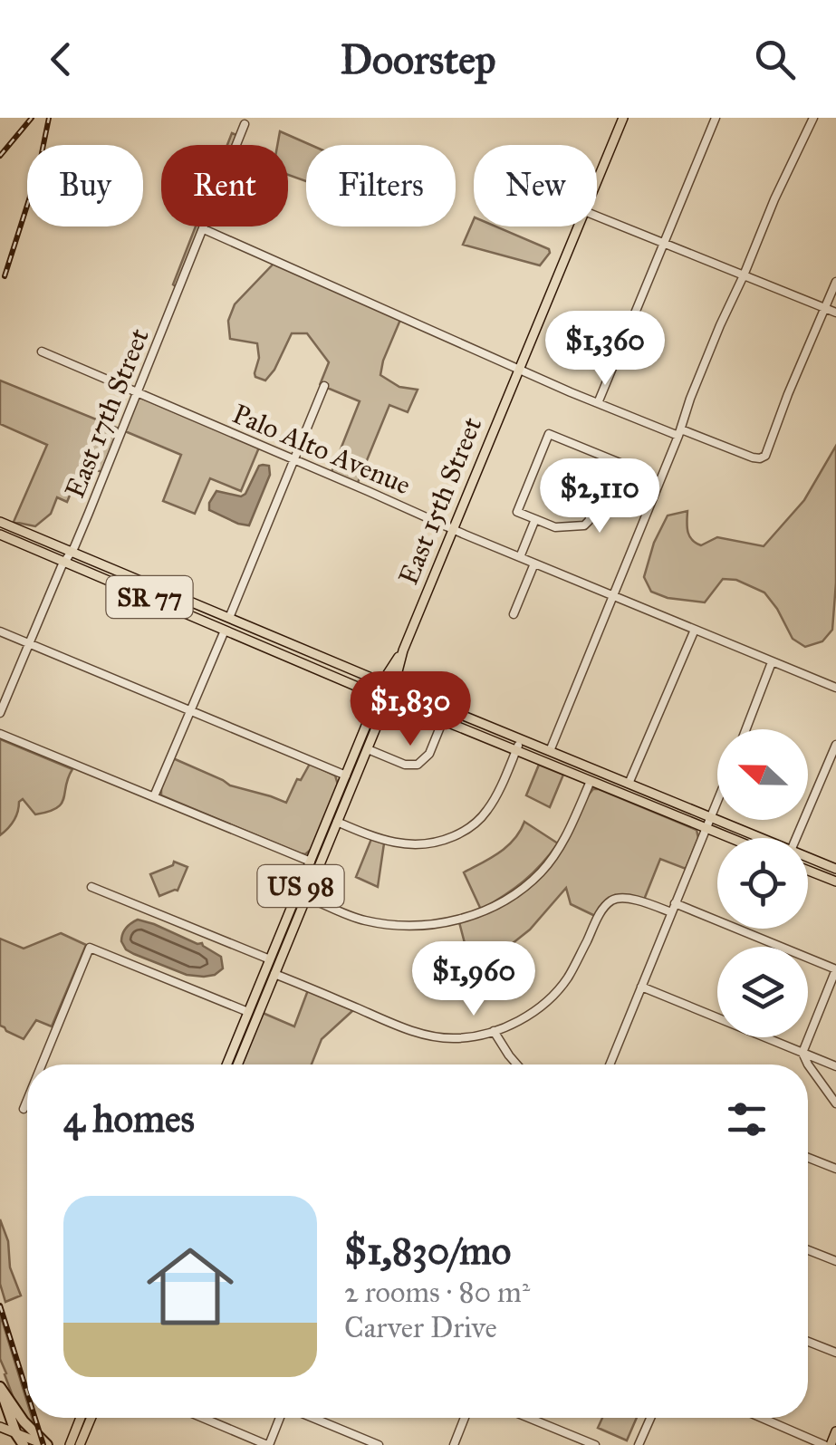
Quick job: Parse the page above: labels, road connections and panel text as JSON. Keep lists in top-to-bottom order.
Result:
{
  "streets": {
    "main road": ["East 15th Street", "SR 77", "US 98"],
    "street": ["East 17th Street", "Palo Alto Avenue"]
  },
  "crossings": [
    ["East 17th Street", "Palo Alto Avenue"],
    ["East 17th Street", "SR 77"],
    ["Palo Alto Avenue", "East 15th Street"],
    ["East 15th Street", "SR 77"]
  ],
  "north": "left",
  "page": {
    "header": "Doorstep",
    "chip": [
      "Buy",
      "Rent",
      "Filters",
      "New"
    ],
    "price": [
      "$1,360",
      "$2,110",
      "$1,830",
      "$1,960"
    ],
    "heading": "4 homes",
    "list": [
      {
        "name": "$1,830/mo",
        "note": "2 rooms · 80 m² · Carver Drive"
      }
    ]
  }
}
